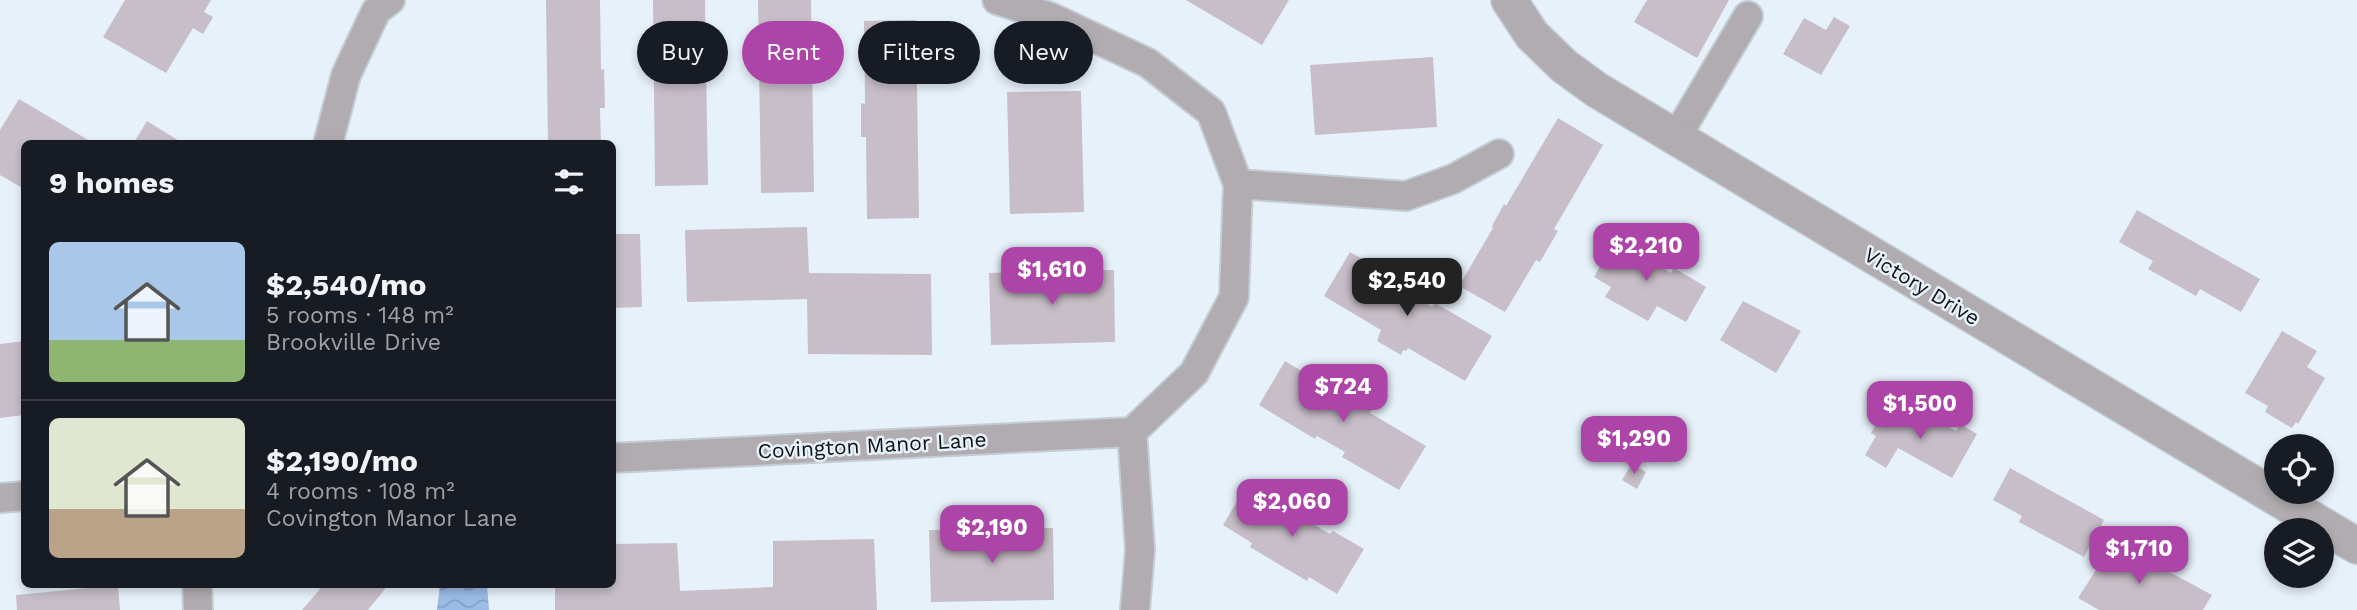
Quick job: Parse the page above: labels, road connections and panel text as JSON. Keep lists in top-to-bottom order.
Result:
{
  "streets": {
    "street": ["Victory Drive", "Covington Manor Lane"]
  },
  "page": {
    "chip": [
      "Buy",
      "Rent",
      "Filters",
      "New"
    ],
    "heading": "9 homes",
    "price": [
      "$2,210",
      "$1,610",
      "$2,540",
      "$724",
      "$1,500",
      "$1,290",
      "$2,060",
      "$2,190",
      "$1,710"
    ],
    "list": [
      {
        "name": "$2,540/mo",
        "note": "5 rooms · 148 m² · Brookville Drive"
      },
      {
        "name": "$2,190/mo",
        "note": "4 rooms · 108 m² · Covington Manor Lane"
      }
    ]
  }
}
